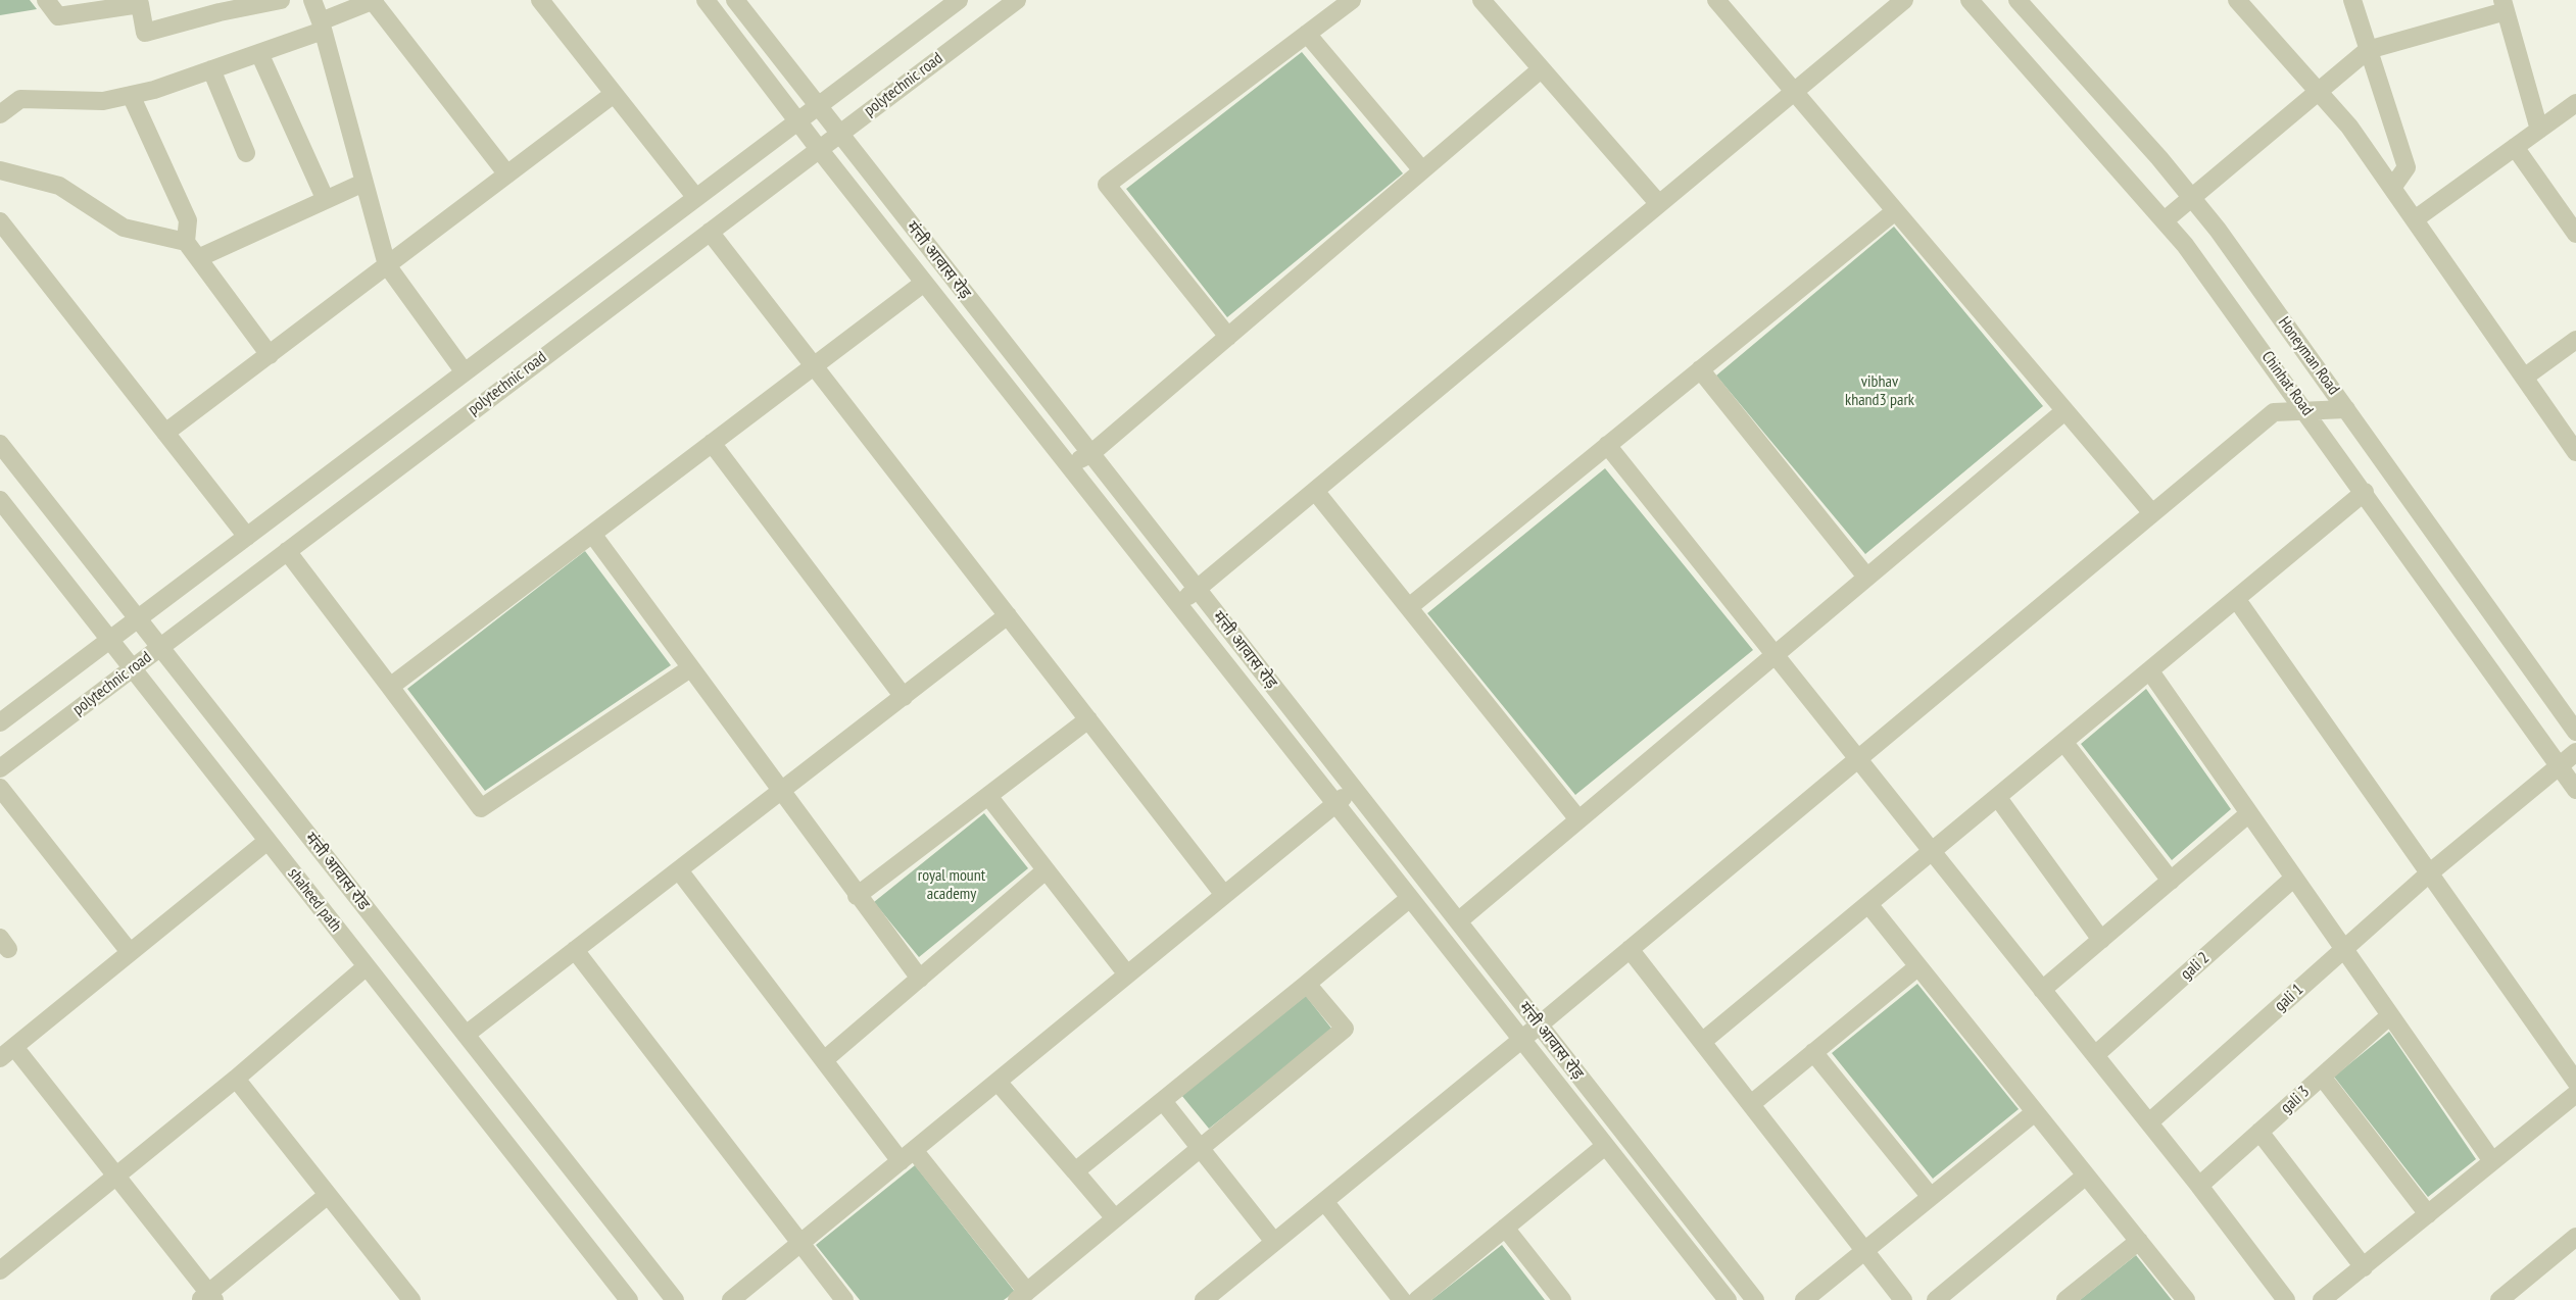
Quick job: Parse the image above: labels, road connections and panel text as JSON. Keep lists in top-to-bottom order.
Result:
{
  "streets": {
    "street": [
      "polytechnic road",
      "मंत्ती आवास रोड़",
      "Honeyman Road",
      "Chinhat Road",
      "मंत्ती आवास रोड",
      "shaheed path",
      "gali 2",
      "gali 1",
      "gali 3"
    ]
  },
  "crossings": [
    ["polytechnic road", "मंत्ती आवास रोड़"],
    ["polytechnic road", "मंत्ती आवास रोड"],
    ["polytechnic road", "shaheed path"],
    ["Chinhat Road", "gali 1"]
  ],
  "parks": ["vibhav khand3 park", "royal mount academy"]
}
